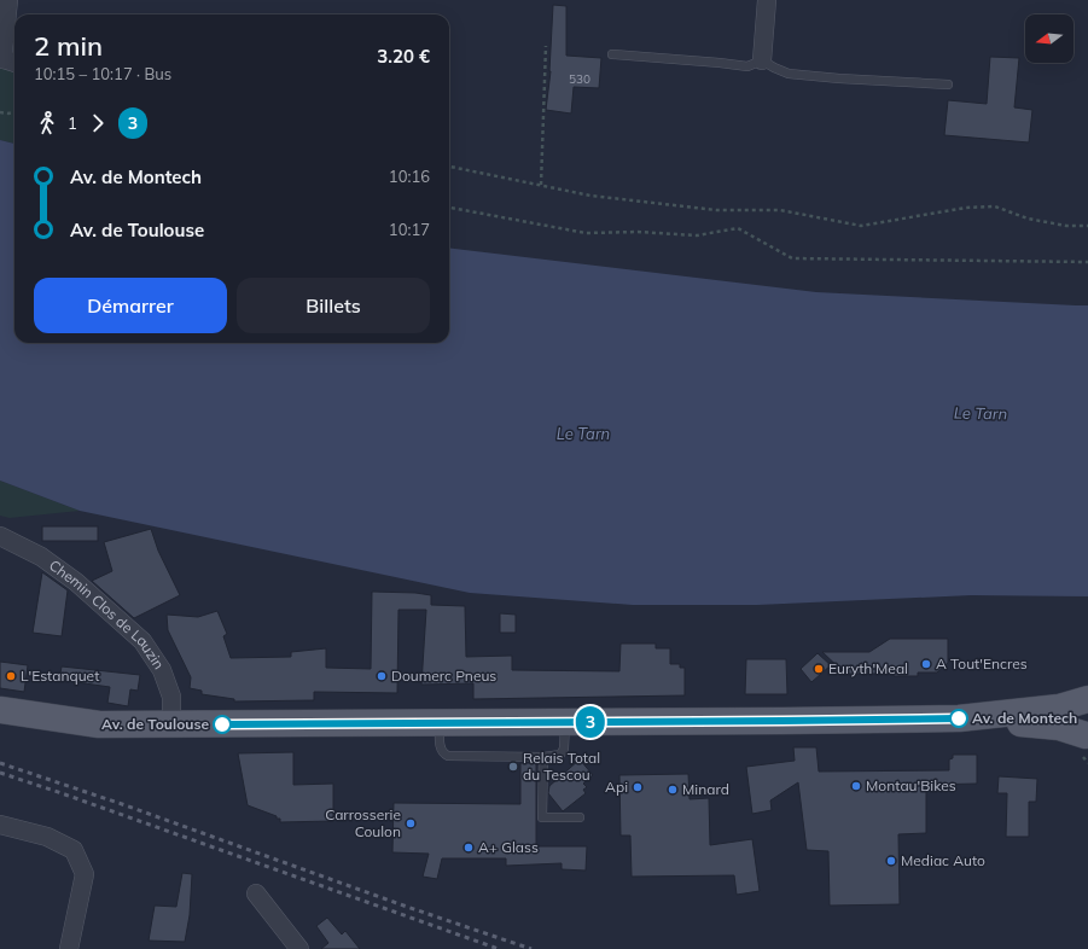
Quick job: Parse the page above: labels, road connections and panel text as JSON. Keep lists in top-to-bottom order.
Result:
{
  "streets": {
    "street": ["Chemin Clos de Lauzin"]
  },
  "water": ["Le Tarn"],
  "places": [
    "A Tout'Encres",
    "Euryth'Meal",
    "L'Estanquet",
    "Doumerc Pneus",
    "Av. de Montech",
    "Av. de Toulouse",
    "Relais Total du Tescou",
    "Montau'Bikes",
    "Api",
    "Minard",
    "Carrosserie Coulon",
    "A+ Glass",
    "Mediac Auto"
  ],
  "lines": ["bus line 3"],
  "house_numbers": ["530"],
  "north": "left",
  "page": {
    "on_map": "3",
    "heading": ["2 min", "10:15 – 10:17 · Bus", "3.20 €"],
    "legs": ["1", "3"],
    "list": [
      {
        "name": "Av. de Montech",
        "value": "10:16"
      },
      {
        "name": "Av. de Toulouse",
        "value": "10:17"
      }
    ],
    "buttons": ["Démarrer", "Billets"]
  }
}
